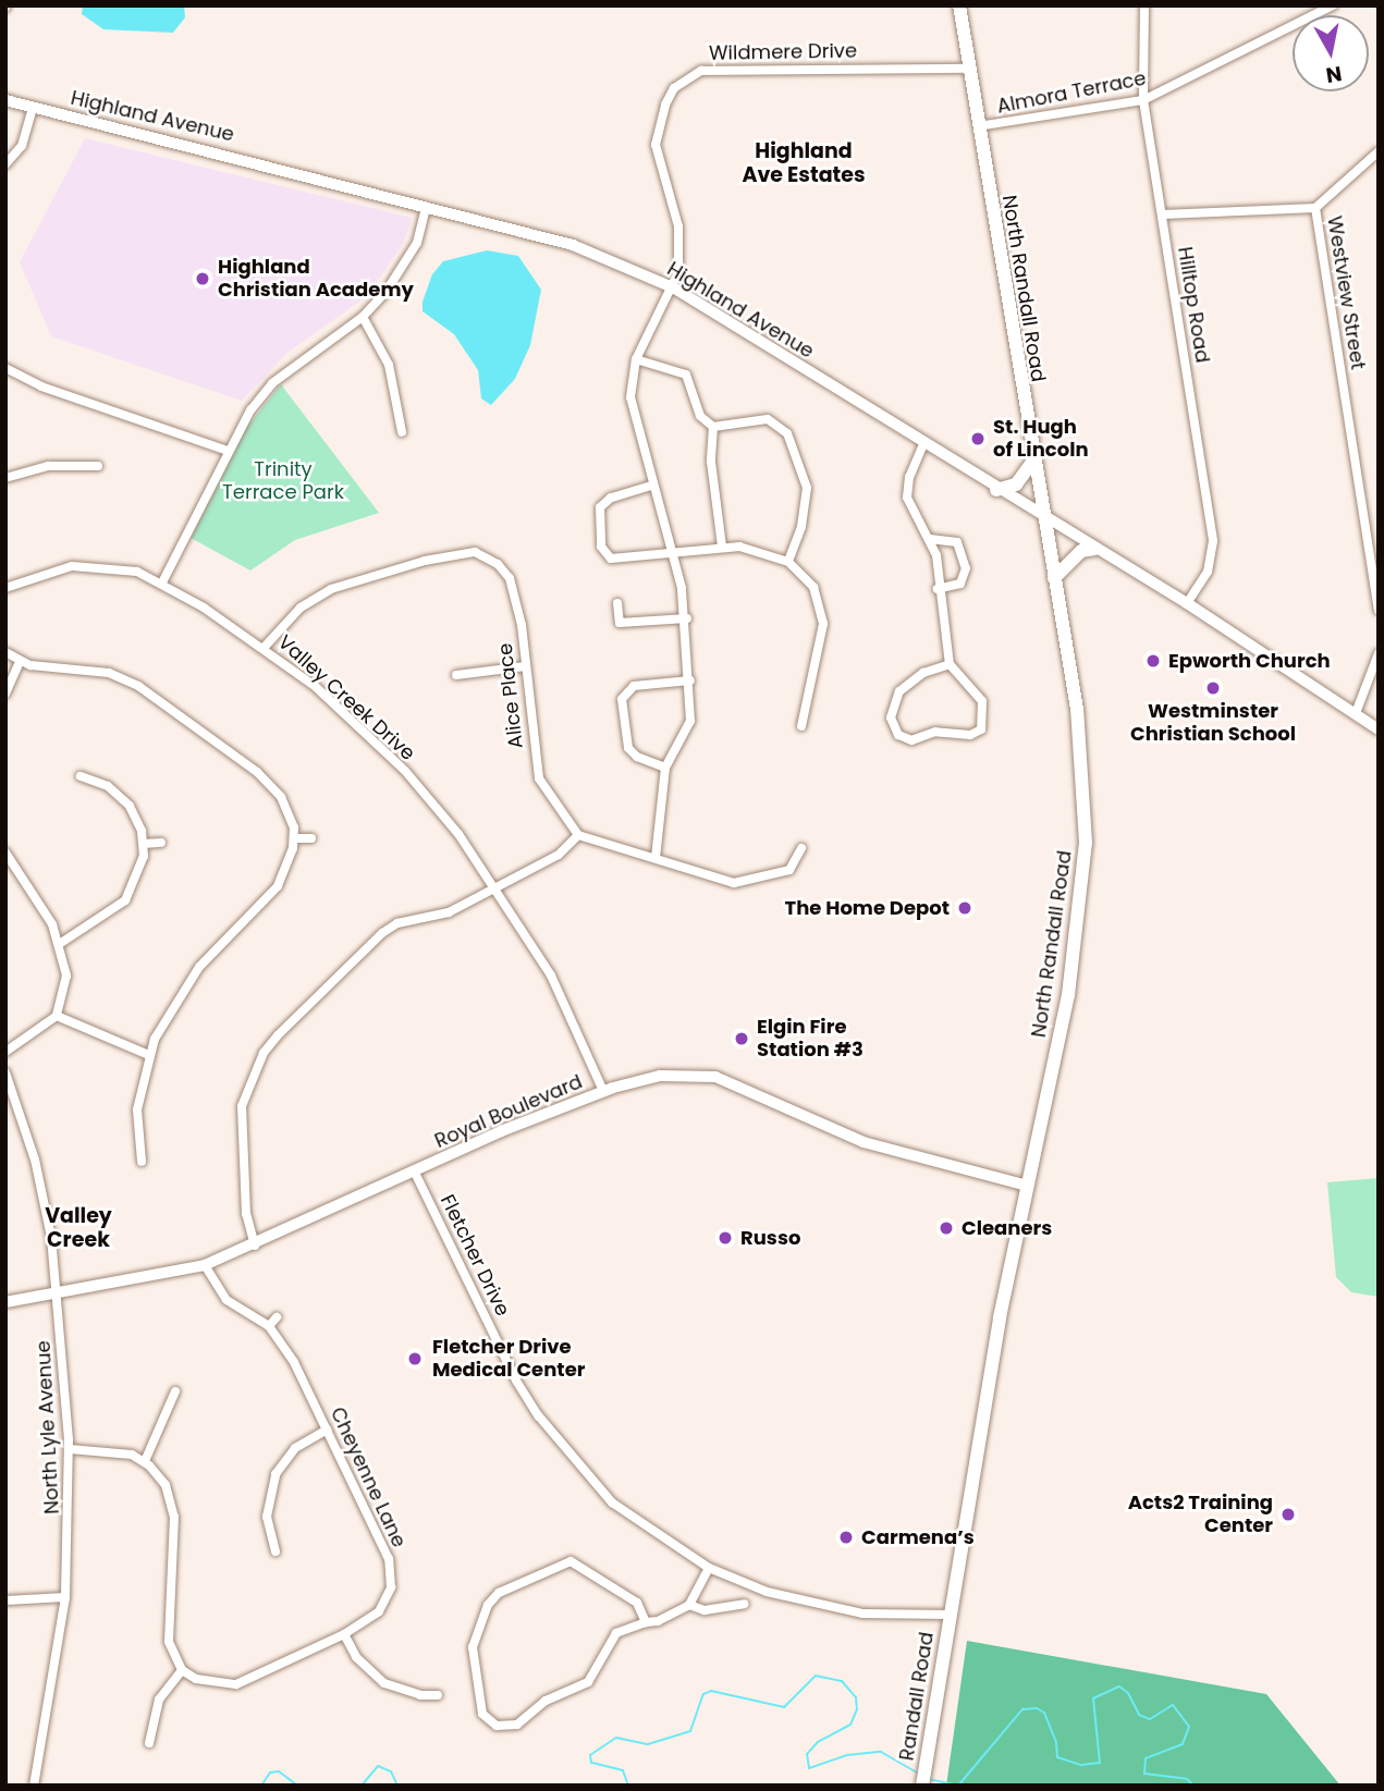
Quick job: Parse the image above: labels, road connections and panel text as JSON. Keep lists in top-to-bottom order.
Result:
{
  "streets": {
    "main road": ["Highland Avenue", "North Randall Road", "Randall Road"],
    "street": [
      "Wildmere Drive",
      "Almora Terrace",
      "Westview Street",
      "Hilltop Road",
      "Alice Place",
      "Valley Creek Drive",
      "Royal Boulevard",
      "Fletcher Drive",
      "North Lyle Avenue",
      "Cheyenne Lane"
    ]
  },
  "crossings": [
    ["Wildmere Drive", "Highland Avenue"],
    ["Wildmere Drive", "North Randall Road"],
    ["Almora Terrace", "North Randall Road"],
    ["Almora Terrace", "Hilltop Road"],
    ["Highland Avenue", "North Randall Road"],
    ["Highland Avenue", "Hilltop Road"],
    ["North Randall Road", "Royal Boulevard"],
    ["North Randall Road", "Fletcher Drive"],
    ["North Randall Road", "Randall Road"],
    ["Alice Place", "Valley Creek Drive"],
    ["Valley Creek Drive", "Royal Boulevard"],
    ["Royal Boulevard", "Fletcher Drive"],
    ["Royal Boulevard", "North Lyle Avenue"],
    ["Royal Boulevard", "Cheyenne Lane"],
    ["Fletcher Drive", "Randall Road"]
  ],
  "districts": ["Highland Ave Estates", "Valley Creek"],
  "parks": ["Trinity Terrace Park"],
  "places": [
    "Highland Christian Academy",
    "St. Hugh of Lincoln",
    "Epworth Church",
    "Westminster Christian School",
    "The Home Depot",
    "Elgin Fire Station #3",
    "Cleaners",
    "Russo",
    "Fletcher Drive Medical Center",
    "Acts2 Training Center",
    "Carmena’s"
  ],
  "north": "bottom"
}
